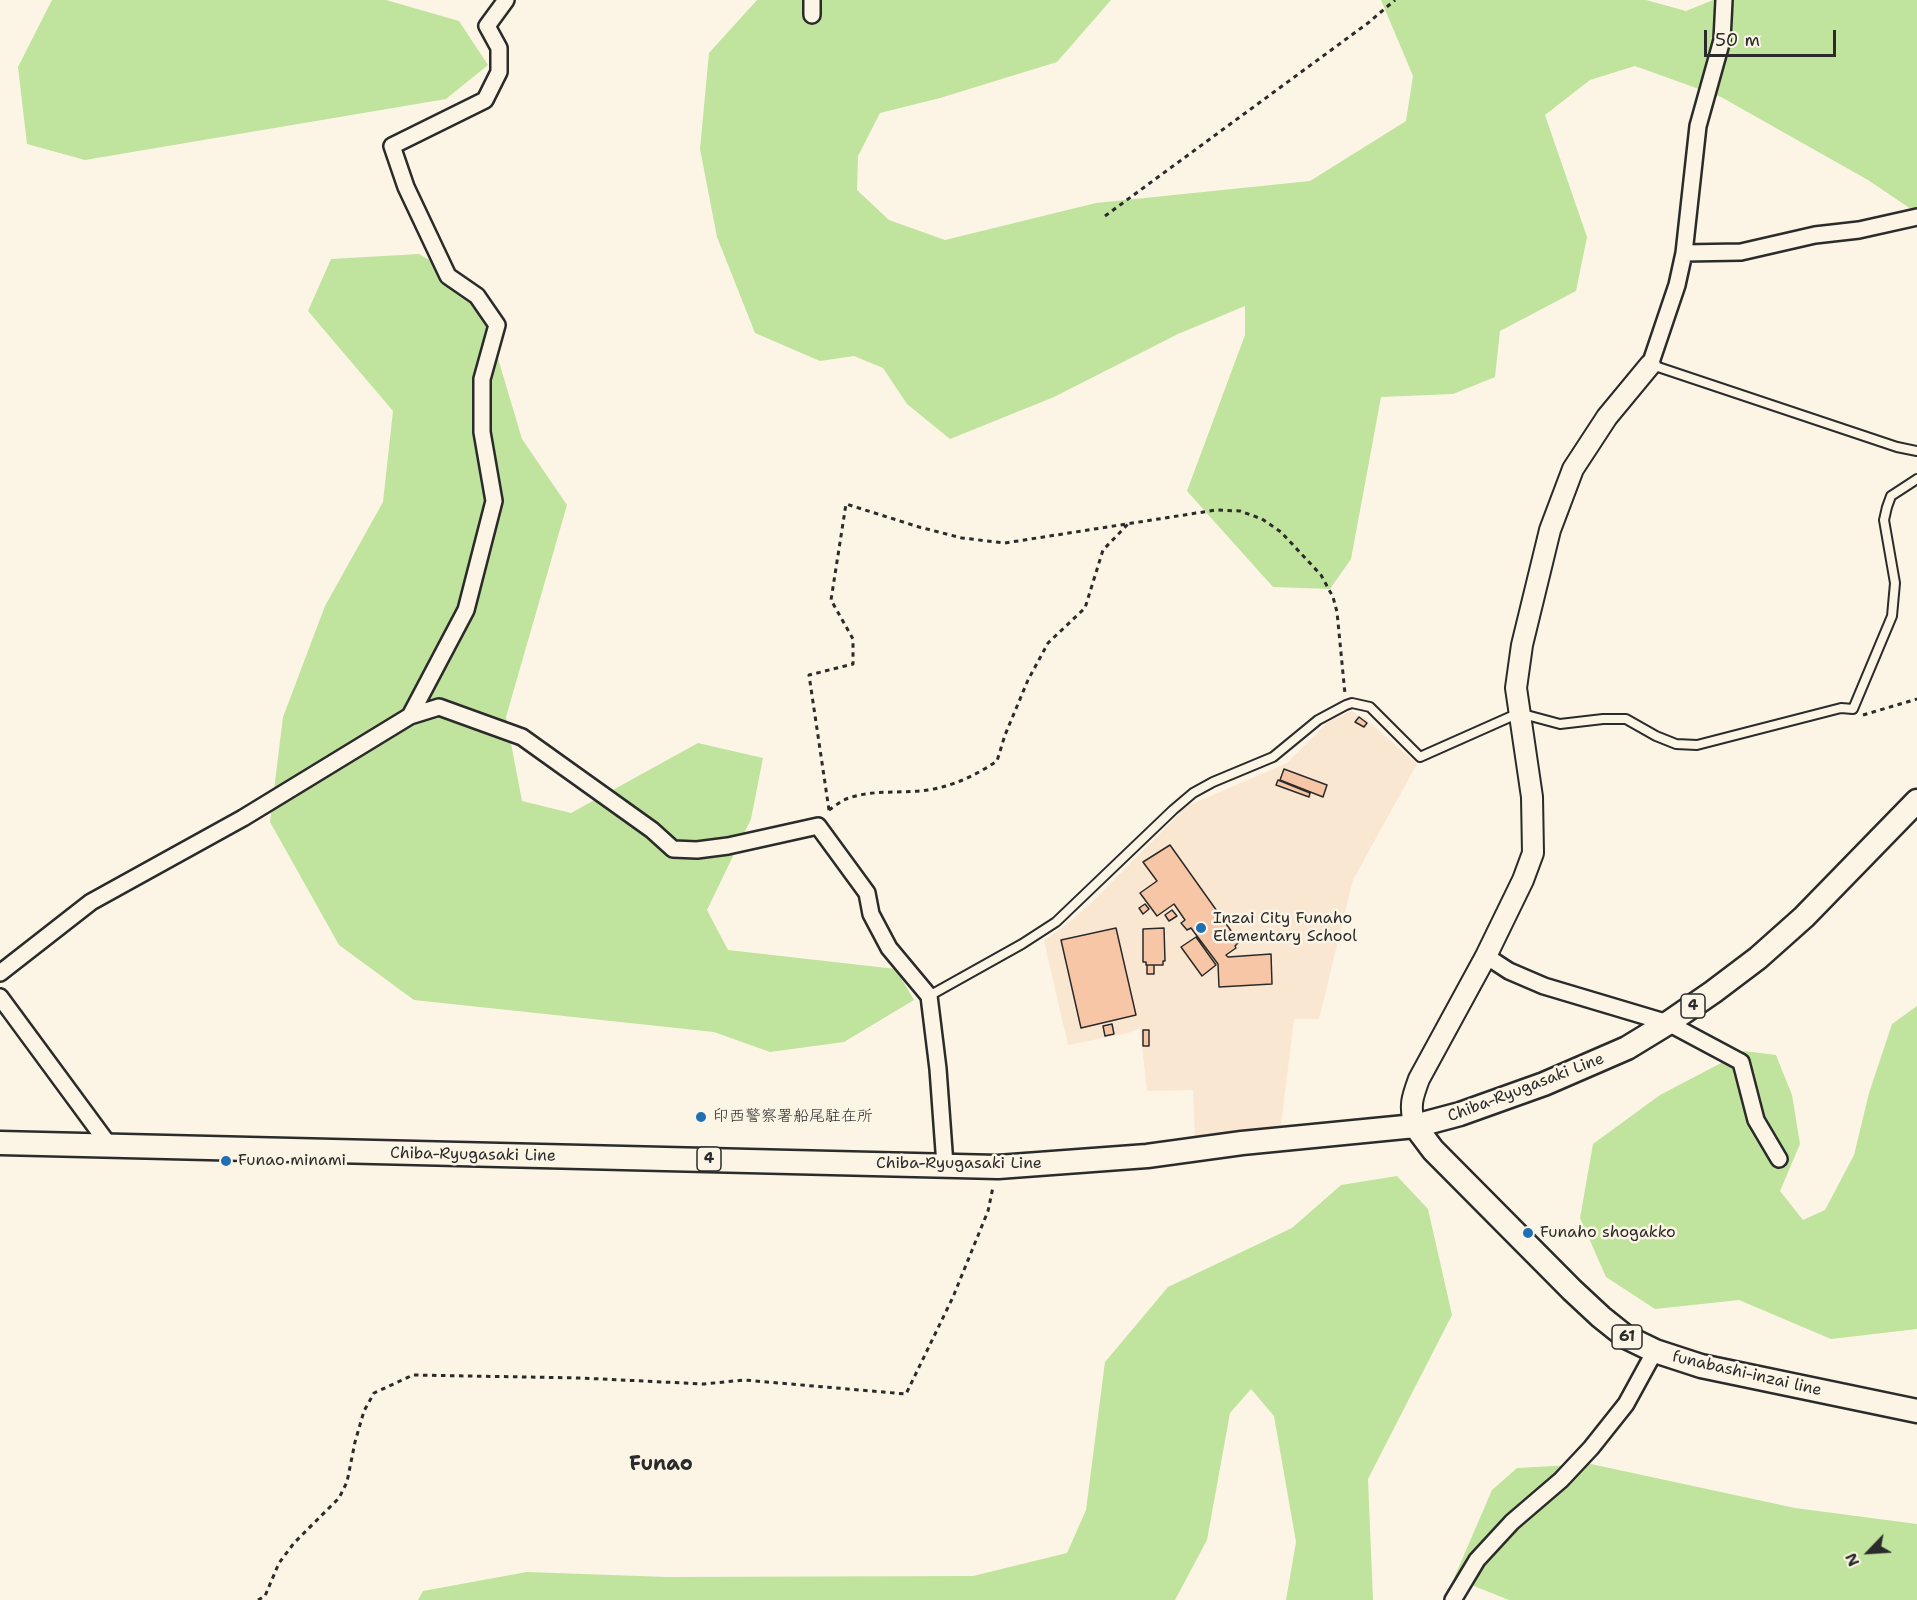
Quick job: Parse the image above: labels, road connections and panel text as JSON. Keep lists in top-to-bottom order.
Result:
{
  "streets": {
    "main road": [
      "4",
      "Chiba-Ryugasaki Line",
      "61",
      "funabashi-inzai line"
    ]
  },
  "crossings": [
    ["Chiba-Ryugasaki Line", "funabashi-inzai line"]
  ],
  "districts": ["Funao"],
  "places": [
    "Inzai City Funaho Elementary School",
    "印西警察署船尾駐在所",
    "Funao minami",
    "Funaho shogakko"
  ],
  "scale_bar": "50 m",
  "north": "bottom left"
}
